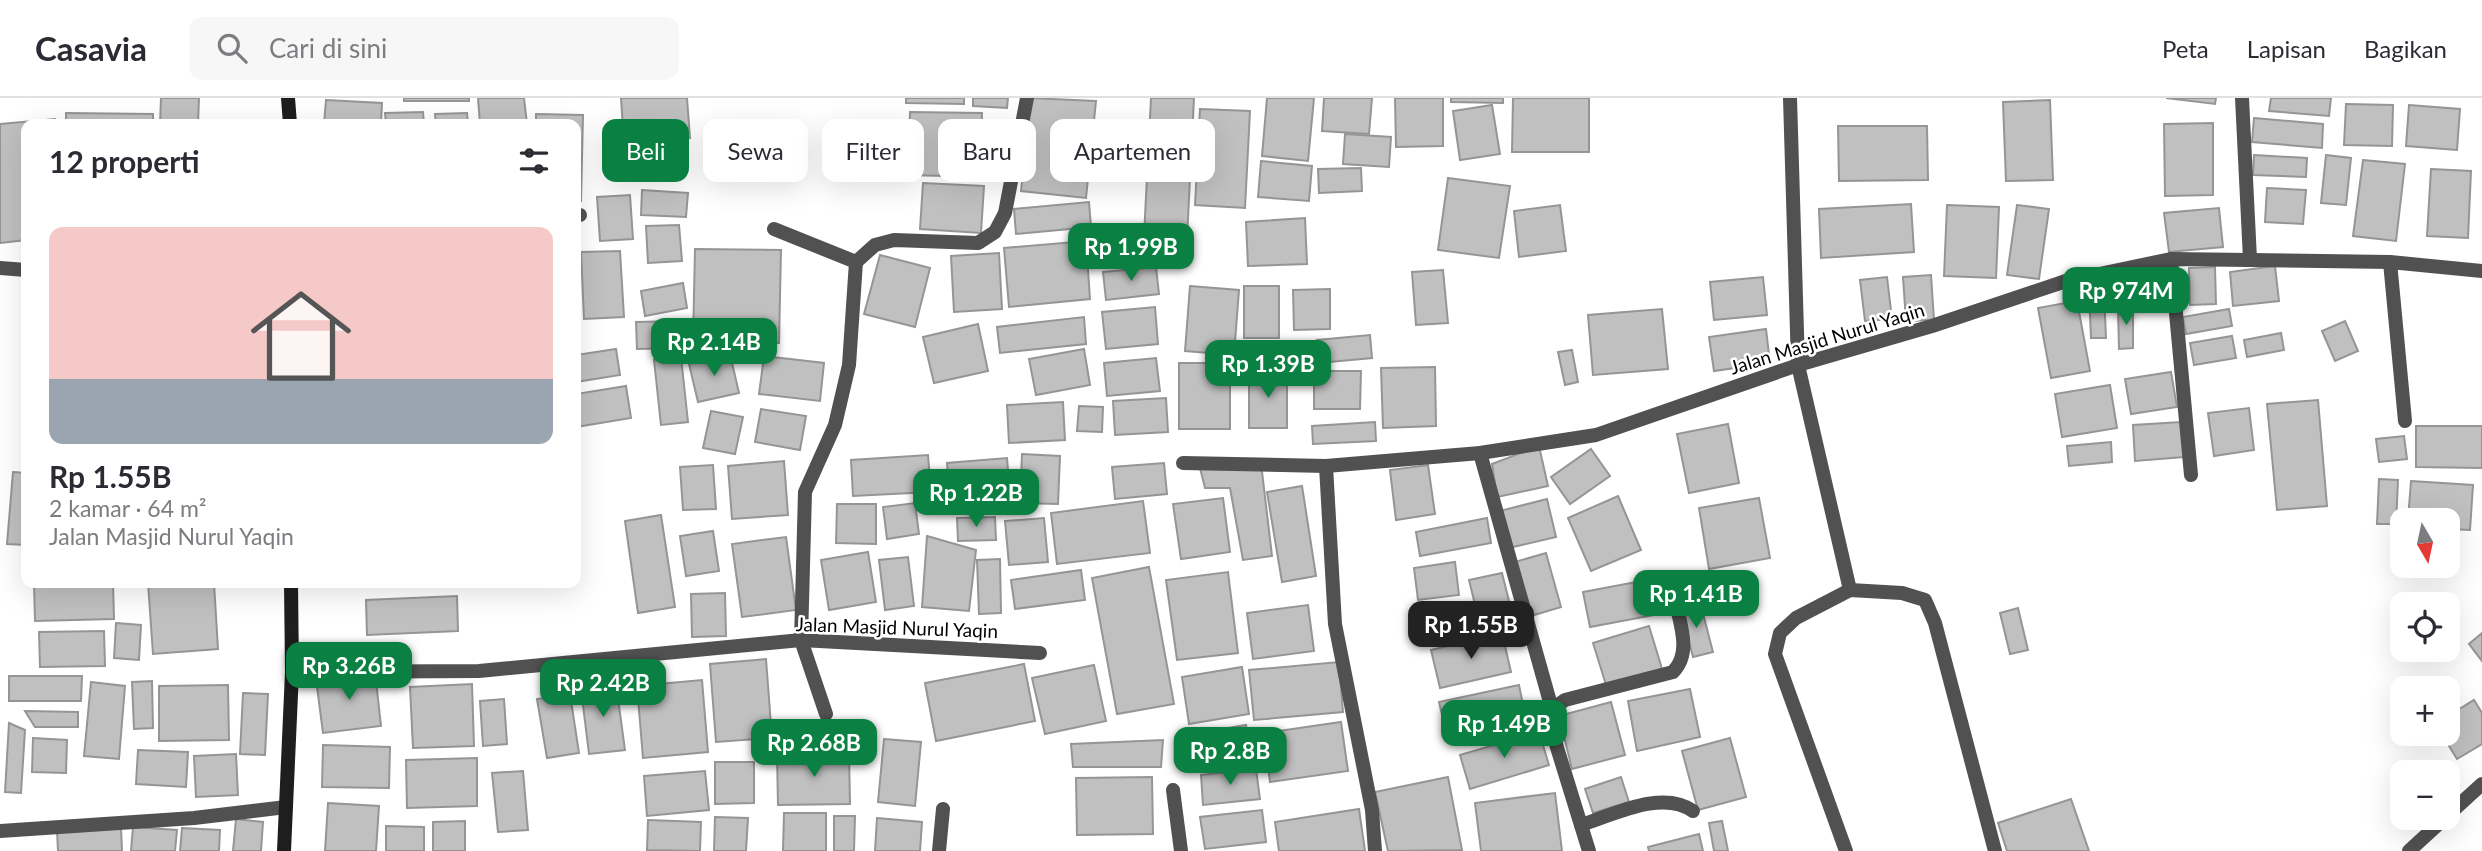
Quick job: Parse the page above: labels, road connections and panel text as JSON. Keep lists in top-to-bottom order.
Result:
{
  "streets": {
    "street": ["Jalan Masjid Nurul Yaqin"]
  },
  "north": "bottom",
  "page": {
    "header": "Casavia",
    "search": "Cari di sini",
    "nav": ["Peta", "Lapisan", "Bagikan"],
    "chip": [
      "Beli",
      "Sewa",
      "Filter",
      "Baru",
      "Apartemen"
    ],
    "heading": "12 properti",
    "list": [
      {
        "name": "Rp 1.55B",
        "note": "2 kamar · 64 m² · Jalan Masjid Nurul Yaqin"
      }
    ],
    "price": [
      "Rp 1.99B",
      "Rp 974M",
      "Rp 2.14B",
      "Rp 1.39B",
      "Rp 1.22B",
      "Rp 1.41B",
      "Rp 1.55B",
      "Rp 3.26B",
      "Rp 2.42B",
      "Rp 1.49B",
      "Rp 2.68B",
      "Rp 2.8B"
    ],
    "map_buttons": ["+", "−"]
  }
}
